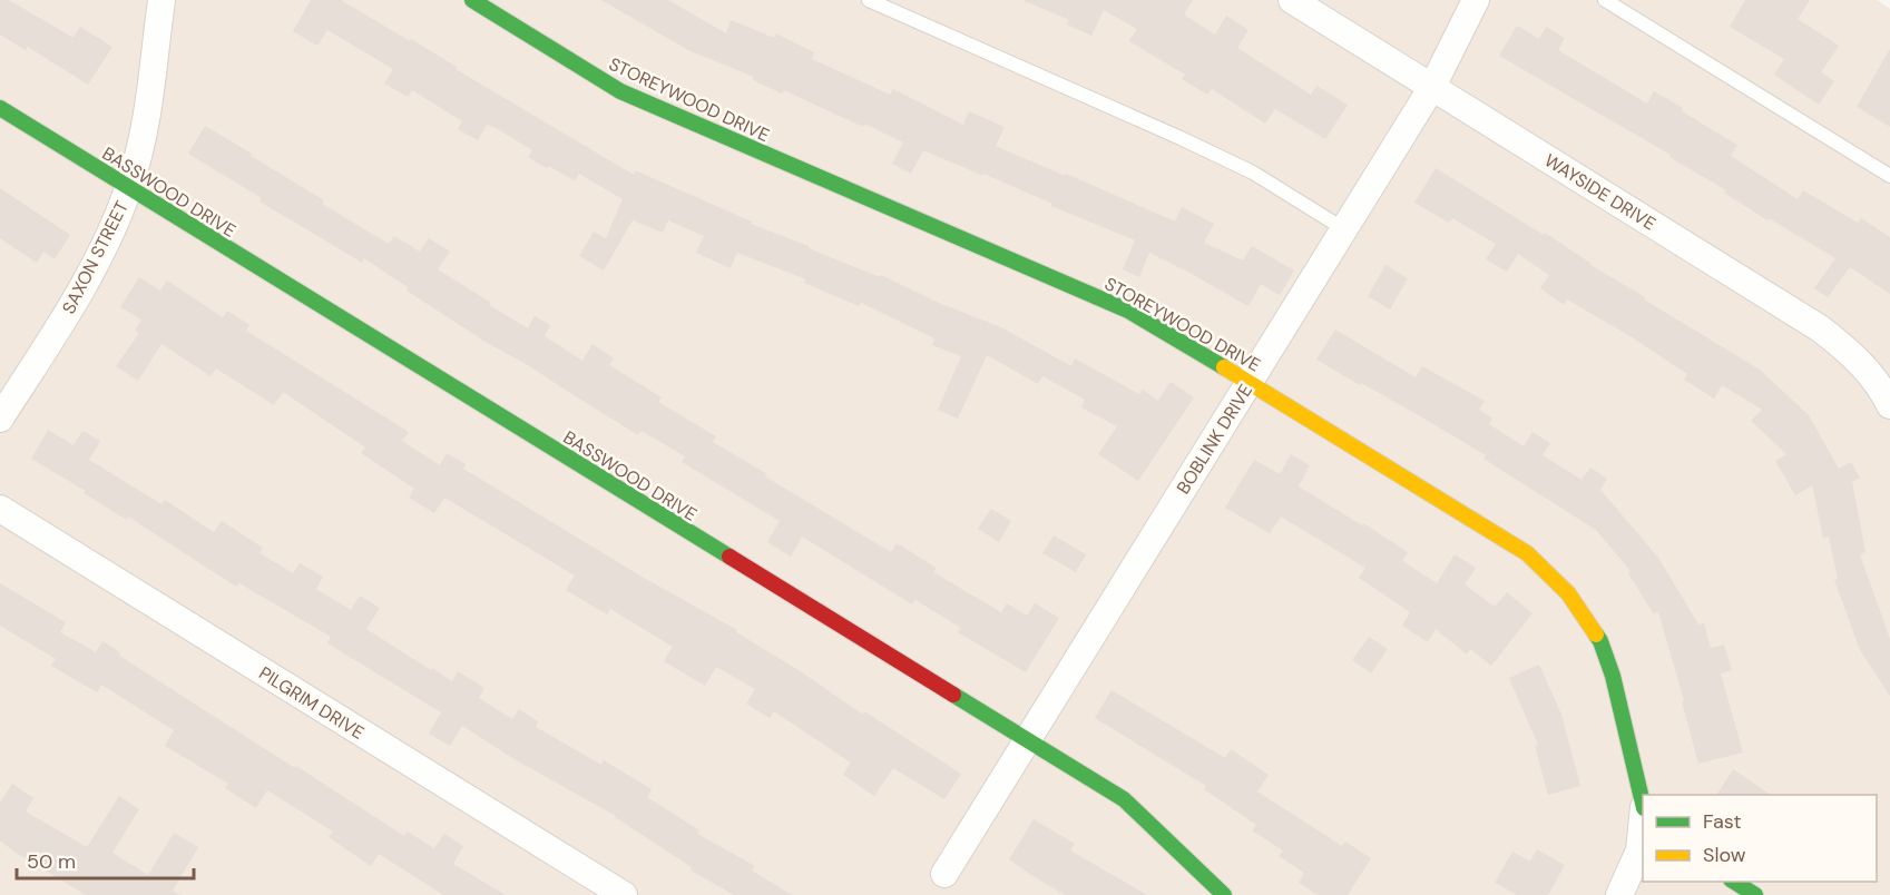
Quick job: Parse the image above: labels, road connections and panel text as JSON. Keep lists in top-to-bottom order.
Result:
{
  "streets": {
    "street": [
      "STOREYWOOD DRIVE",
      "BASSWOOD DRIVE",
      "WAYSIDE DRIVE",
      "SAXON STREET",
      "BOBLINK DRIVE",
      "PILGRIM DRIVE"
    ]
  },
  "crossings": [
    ["STOREYWOOD DRIVE", "BOBLINK DRIVE"],
    ["BASSWOOD DRIVE", "SAXON STREET"],
    ["BASSWOOD DRIVE", "BOBLINK DRIVE"],
    ["WAYSIDE DRIVE", "BOBLINK DRIVE"]
  ],
  "legend": ["Fast", "Slow"],
  "scale_bar": "50 m"
}
